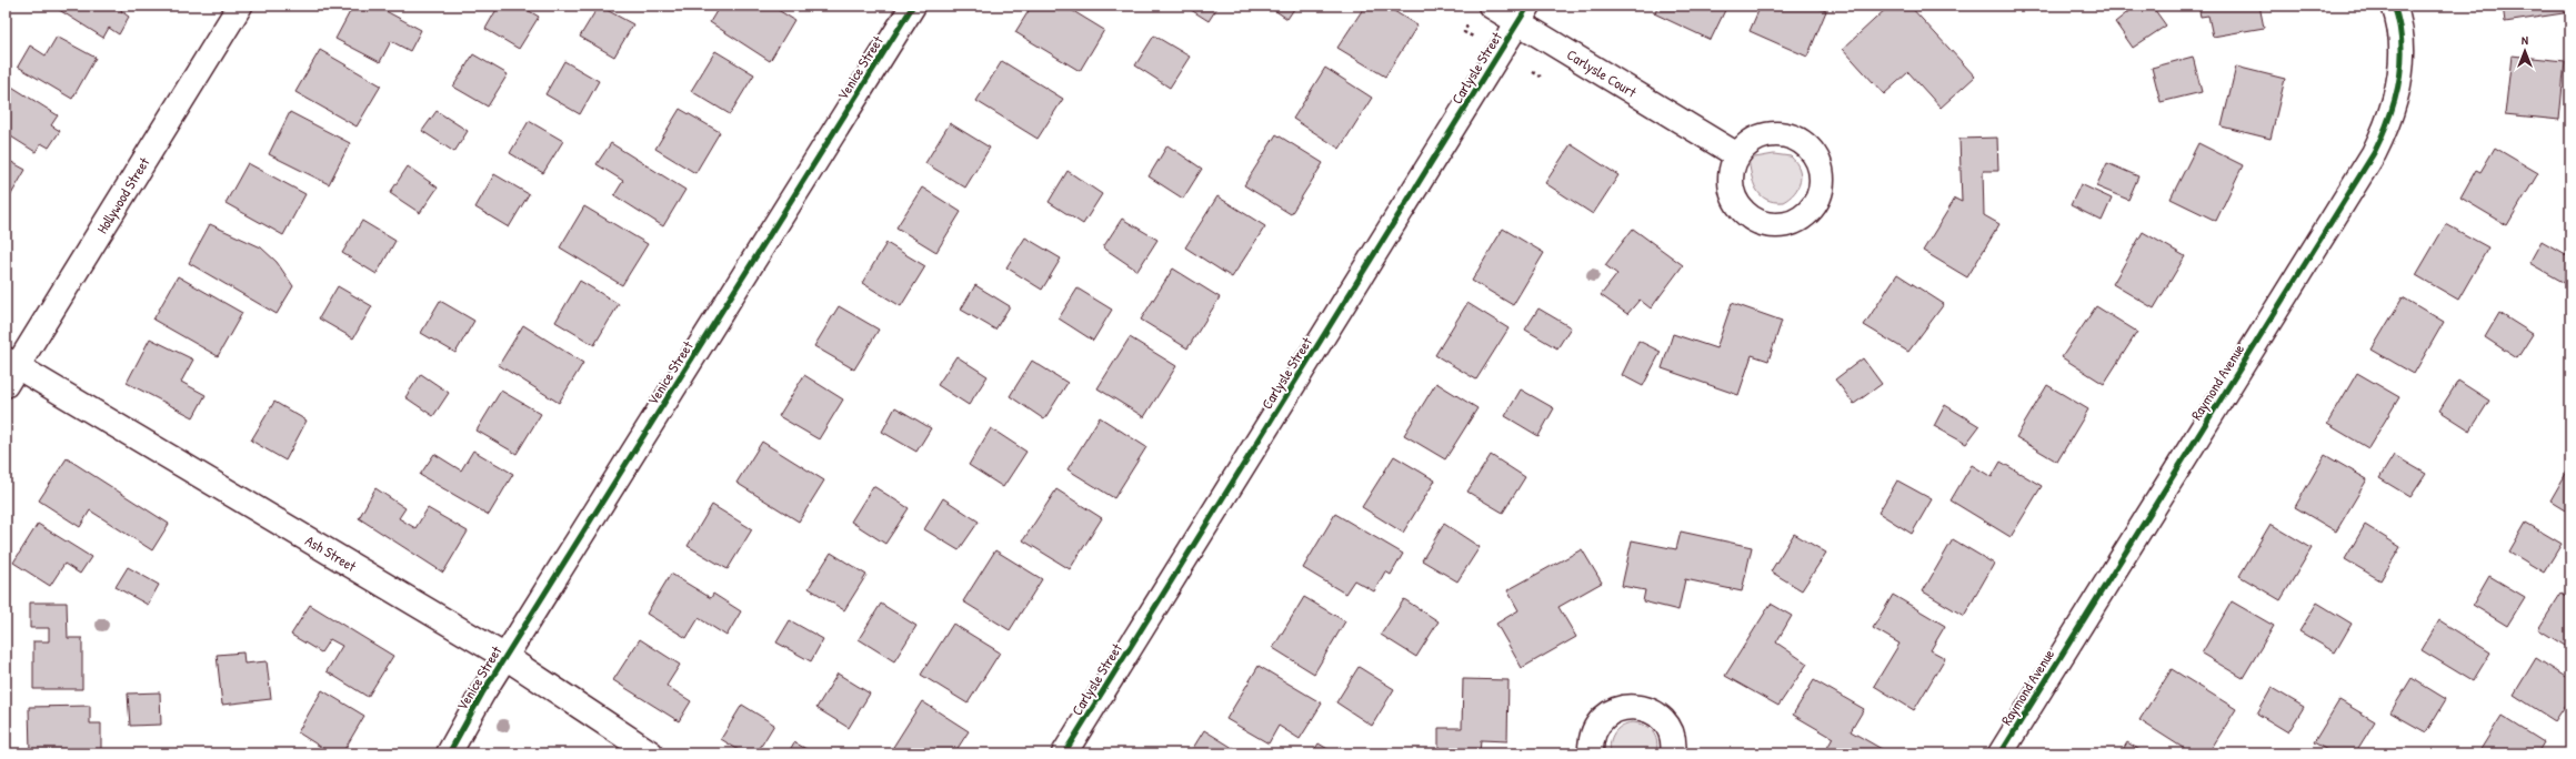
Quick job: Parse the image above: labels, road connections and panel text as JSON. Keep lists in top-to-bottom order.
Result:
{
  "streets": {
    "street": [
      "Venice Street",
      "Carlysle Street",
      "Carlysle Court",
      "Hollywood Street",
      "Raymond Avenue",
      "Ash Street"
    ]
  },
  "crossings": [
    ["Venice Street", "Ash Street"],
    ["Carlysle Street", "Carlysle Court"],
    ["Hollywood Street", "Ash Street"]
  ],
  "north": "top"
}
